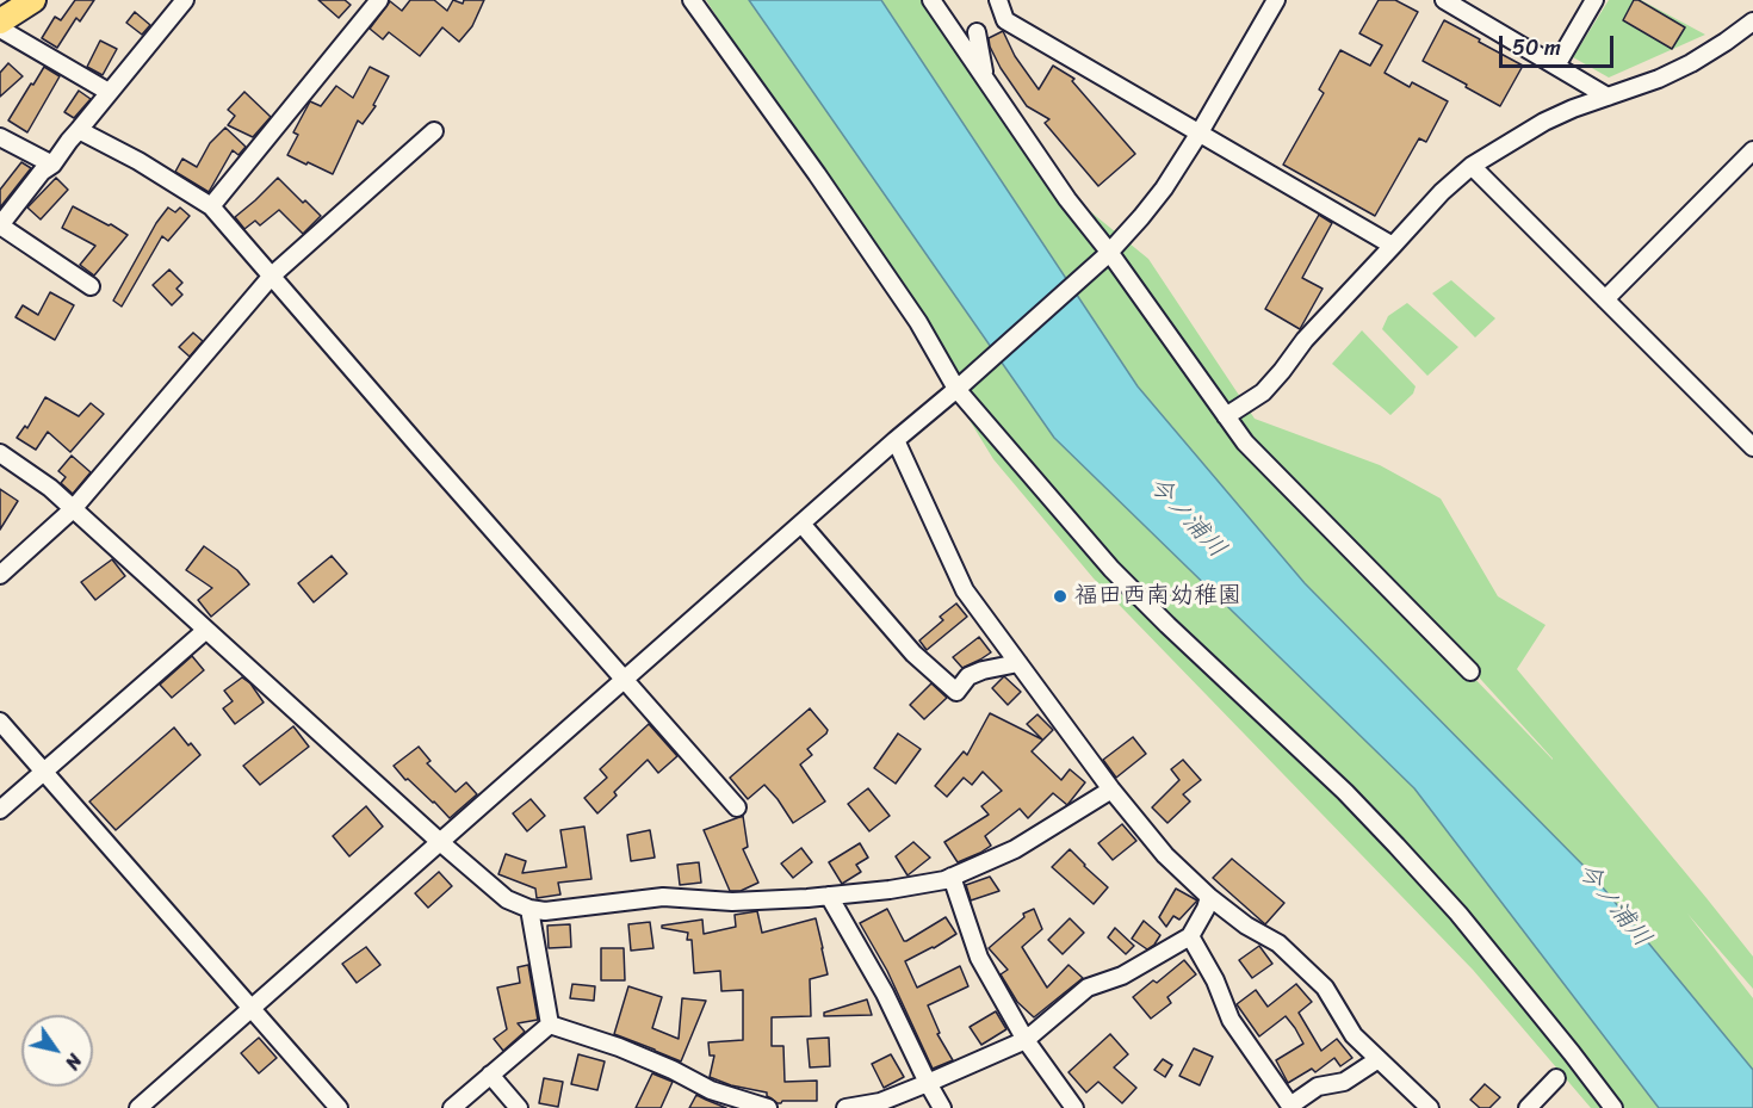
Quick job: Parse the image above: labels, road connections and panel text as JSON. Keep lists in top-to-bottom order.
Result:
{
  "water": ["今ノ浦川"],
  "places": ["福田西南幼稚園"],
  "scale_bar": "50 m",
  "north": "bottom right"
}
